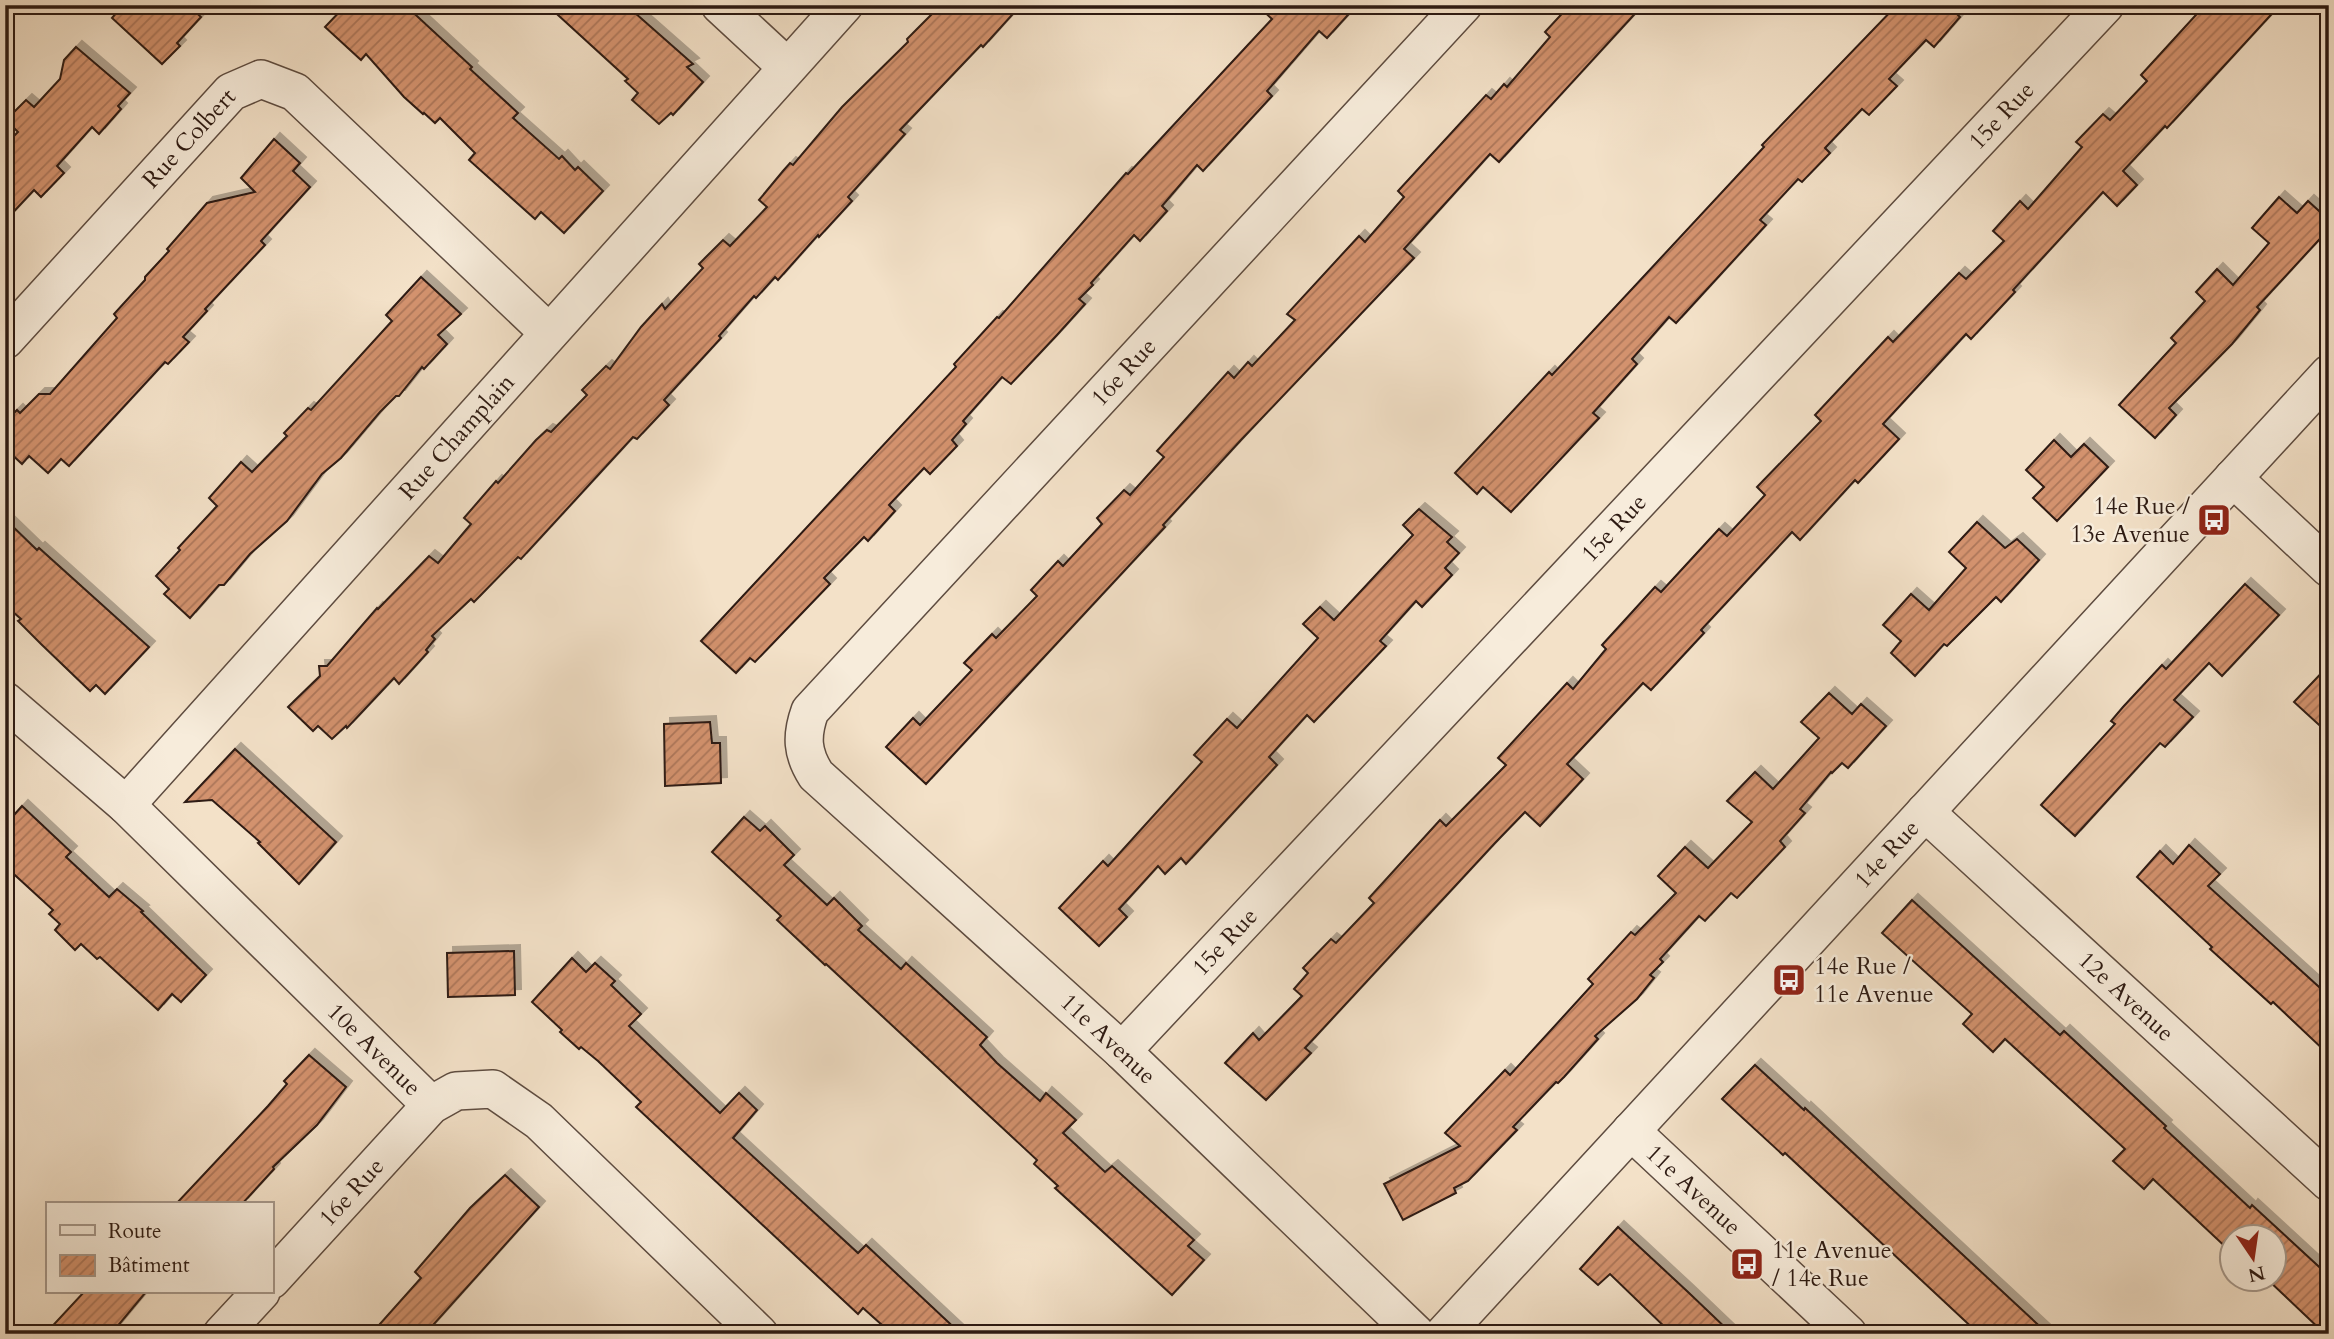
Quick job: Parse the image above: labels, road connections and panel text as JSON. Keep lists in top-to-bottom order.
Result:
{
  "streets": {
    "street": [
      "15e Rue",
      "Rue Colbert",
      "16e Rue",
      "Rue Champlain",
      "14e Rue",
      "12e Avenue",
      "11e Avenue",
      "10e Avenue"
    ]
  },
  "crossings": [
    ["15e Rue", "11e Avenue"],
    ["Rue Colbert", "Rue Champlain"],
    ["16e Rue", "11e Avenue"],
    ["16e Rue", "10e Avenue"],
    ["Rue Champlain", "10e Avenue"],
    ["14e Rue", "12e Avenue"],
    ["14e Rue", "11e Avenue"]
  ],
  "places": {
    "bus stop": ["14e Rue / 13e Avenue", "14e Rue / 11e Avenue", "11e Avenue / 14e Rue"]
  },
  "legend": ["Route", "Bâtiment"],
  "north": "bottom"
}
